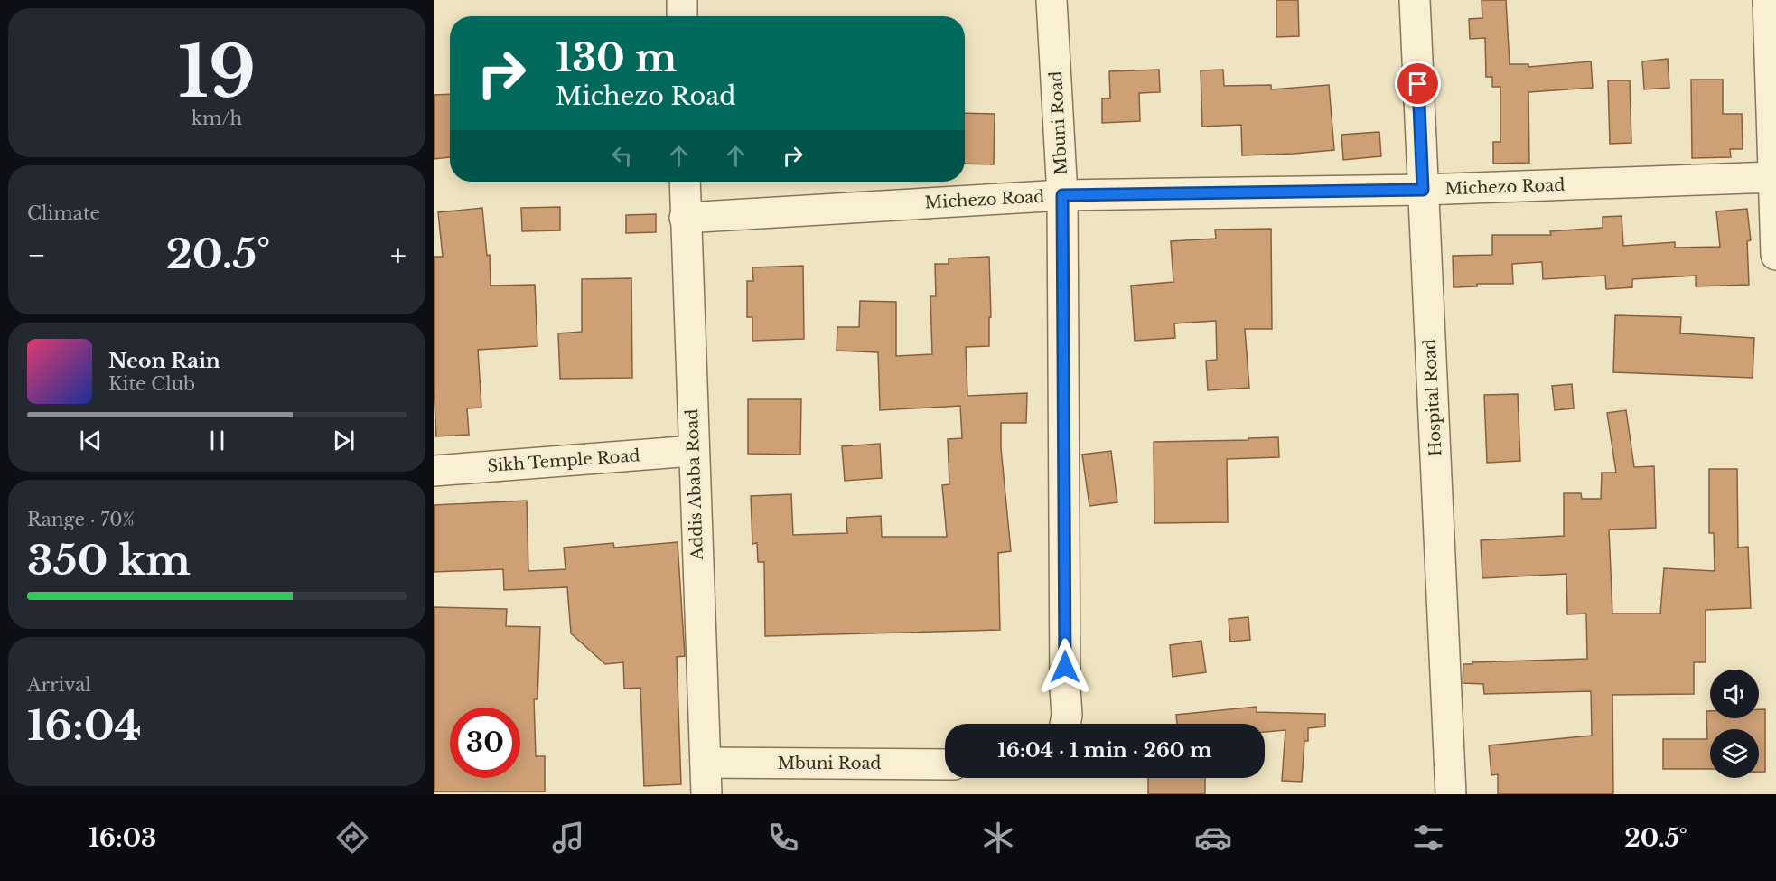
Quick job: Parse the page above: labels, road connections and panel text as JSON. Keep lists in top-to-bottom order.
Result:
{
  "streets": {
    "street": [
      "Mbuni Road",
      "Michezo Road",
      "Hospital Road",
      "Sikh Temple Road",
      "Addis Ababa Road"
    ]
  },
  "crossings": [
    ["Mbuni Road", "Michezo Road"],
    ["Mbuni Road", "Addis Ababa Road"],
    ["Michezo Road", "Hospital Road"],
    ["Michezo Road", "Addis Ababa Road"],
    ["Sikh Temple Road", "Addis Ababa Road"]
  ],
  "page": {
    "tile": [
      ["19", "km/h"],
      "Climate",
      ["Range · 70%", "350 km"],
      ["Arrival", "16:04"]
    ],
    "turn": ["130 m", "Michezo Road"],
    "heat": ["−", "20.5°", "+"],
    "song": ["Neon Rain", "Kite Club"],
    "limit": "30",
    "trip": "16:04 · 1 min · 260 m",
    "tabs": ["16:03", "20.5°"]
  }
}
